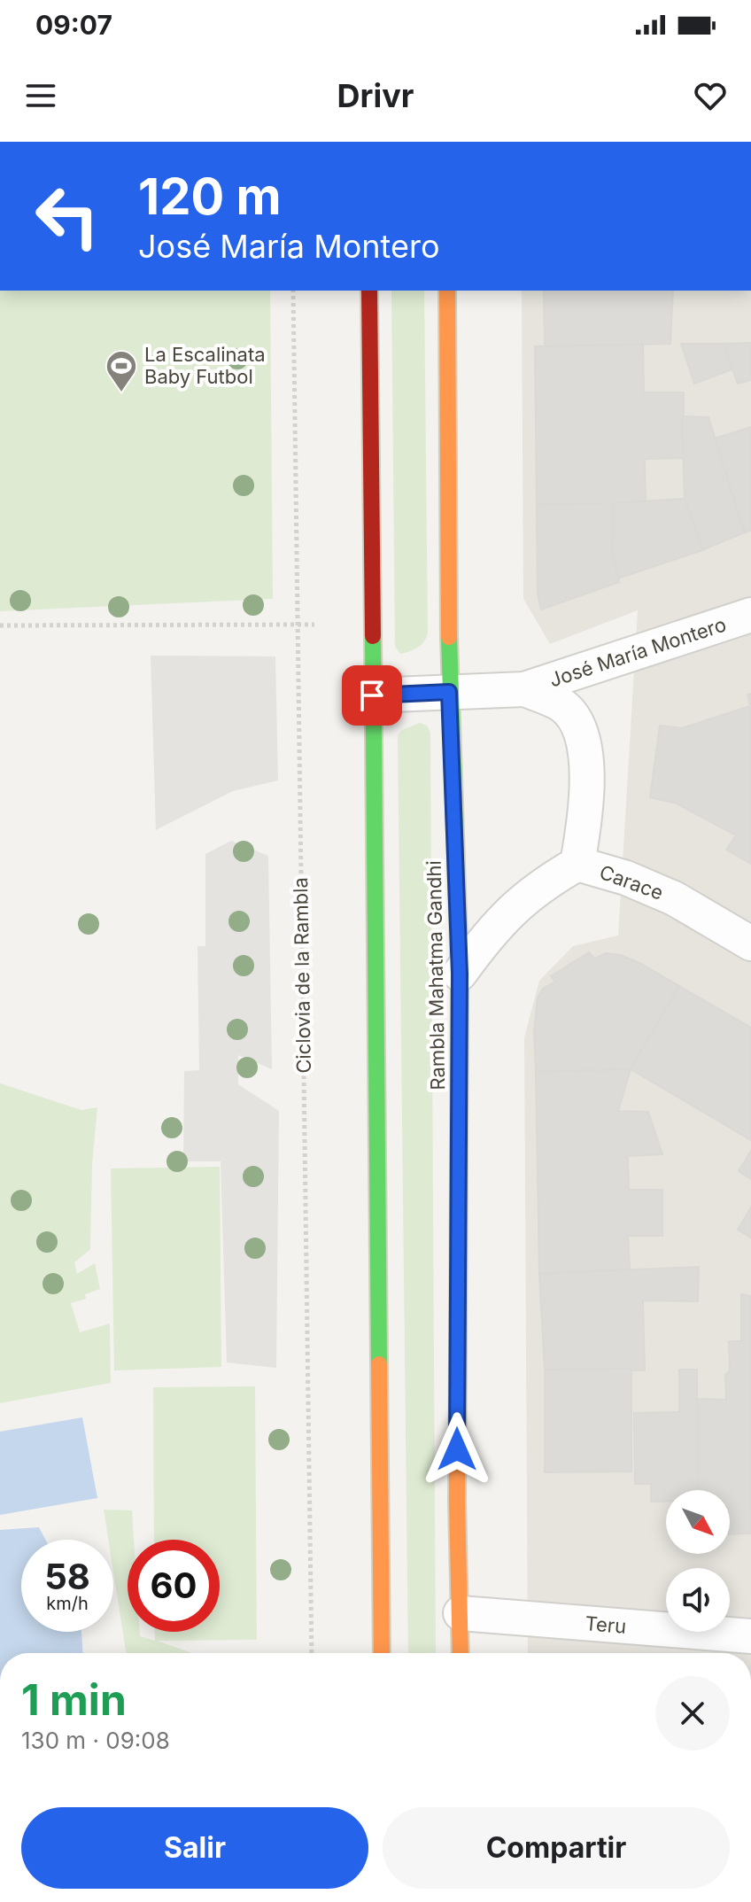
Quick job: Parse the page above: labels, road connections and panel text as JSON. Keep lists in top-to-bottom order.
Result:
{
  "streets": {
    "main road": ["Rambla Mahatma Gandhi"],
    "street": ["José María Montero", "Carace", "Teru"],
    "path": ["Ciclovia de la Rambla"]
  },
  "crossings": [
    ["José María Montero", "Carace"],
    ["José María Montero", "Rambla Mahatma Gandhi"],
    ["Carace", "Rambla Mahatma Gandhi"],
    ["Rambla Mahatma Gandhi", "Teru"]
  ],
  "places": {
    "sports": ["La Escalinata Baby Futbol"]
  },
  "north": "bottom right",
  "page": {
    "status": "09:07",
    "header": "Drivr",
    "turn": ["120 m", "José María Montero"],
    "speed": "58 km/h",
    "limit": "60",
    "heading": ["1 min", "130 m · 09:08"],
    "buttons": ["Salir", "Compartir"]
  }
}
